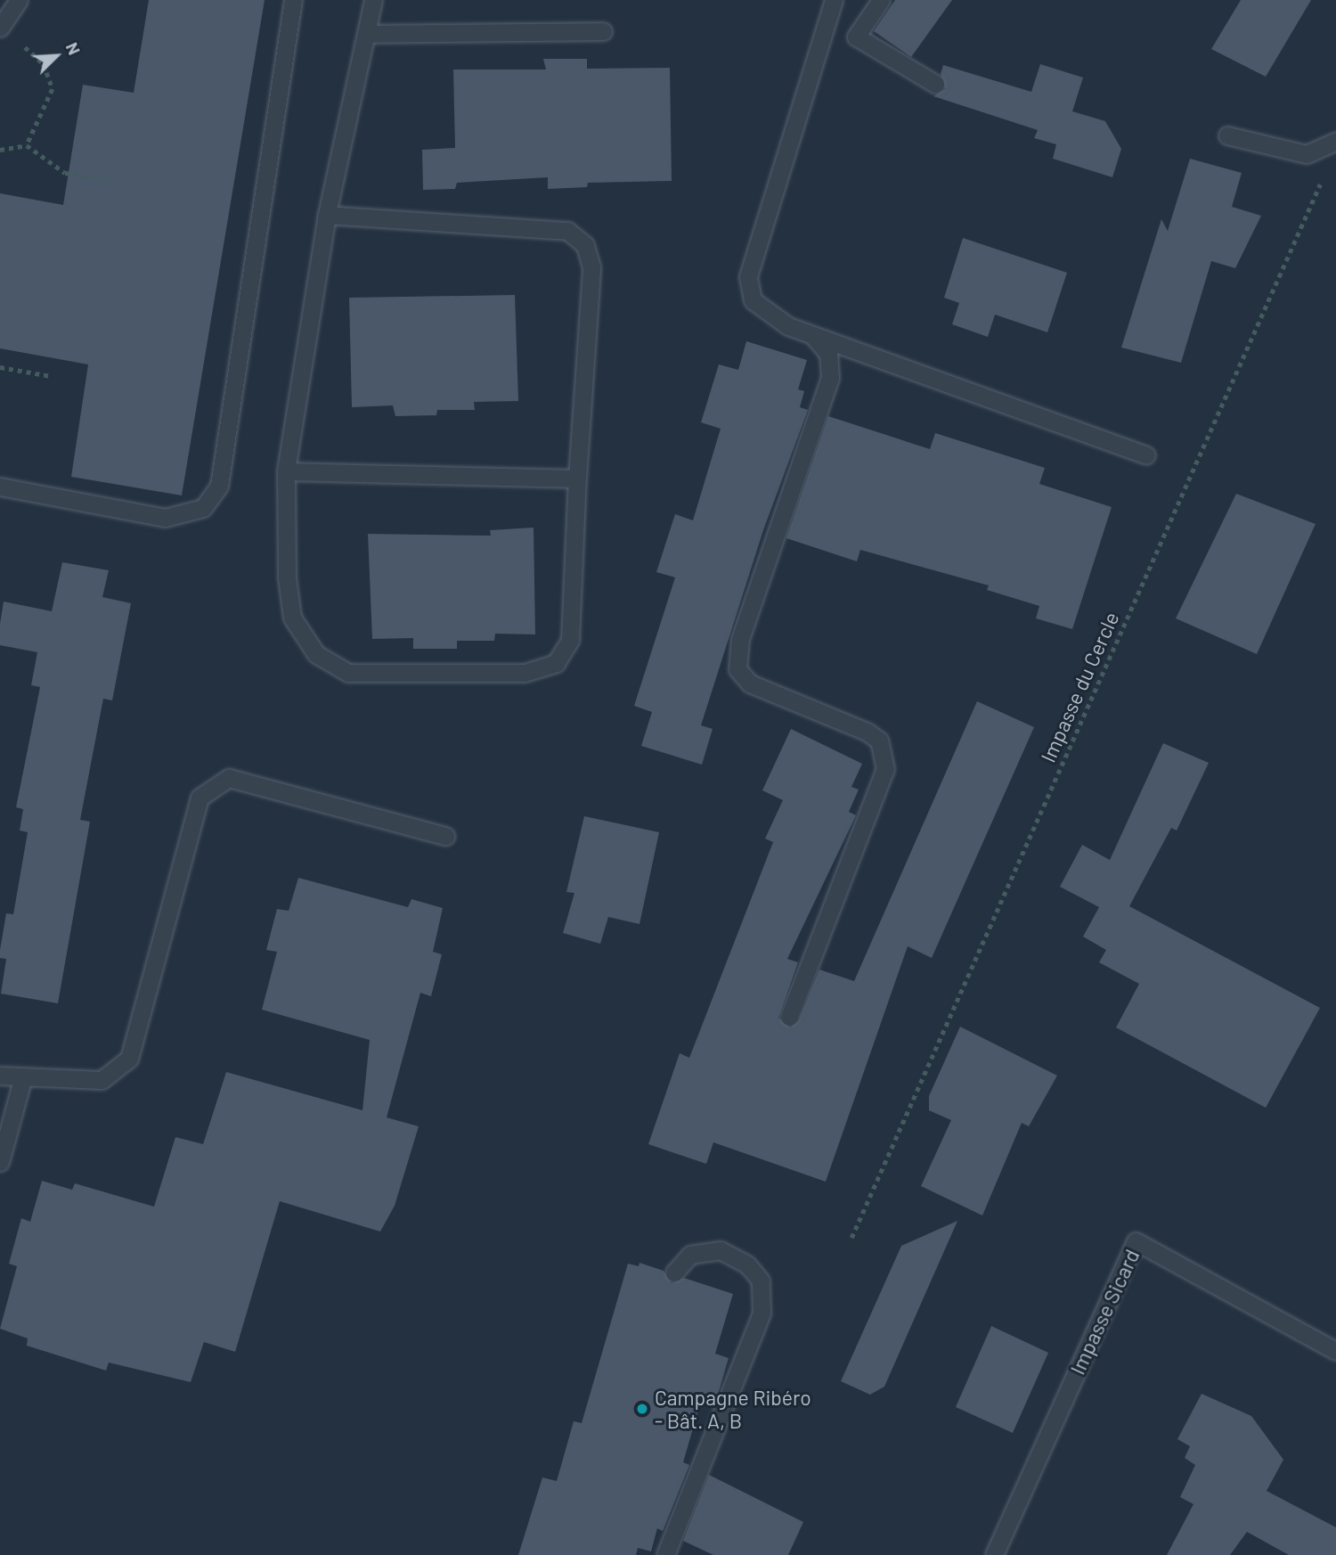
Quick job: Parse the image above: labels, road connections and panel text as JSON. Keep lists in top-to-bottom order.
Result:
{
  "streets": {
    "lane": ["Impasse Sicard"],
    "path": ["Impasse du Cercle"]
  },
  "places": ["Campagne Ribéro - Bât. A, B"],
  "north": "top right"
}
